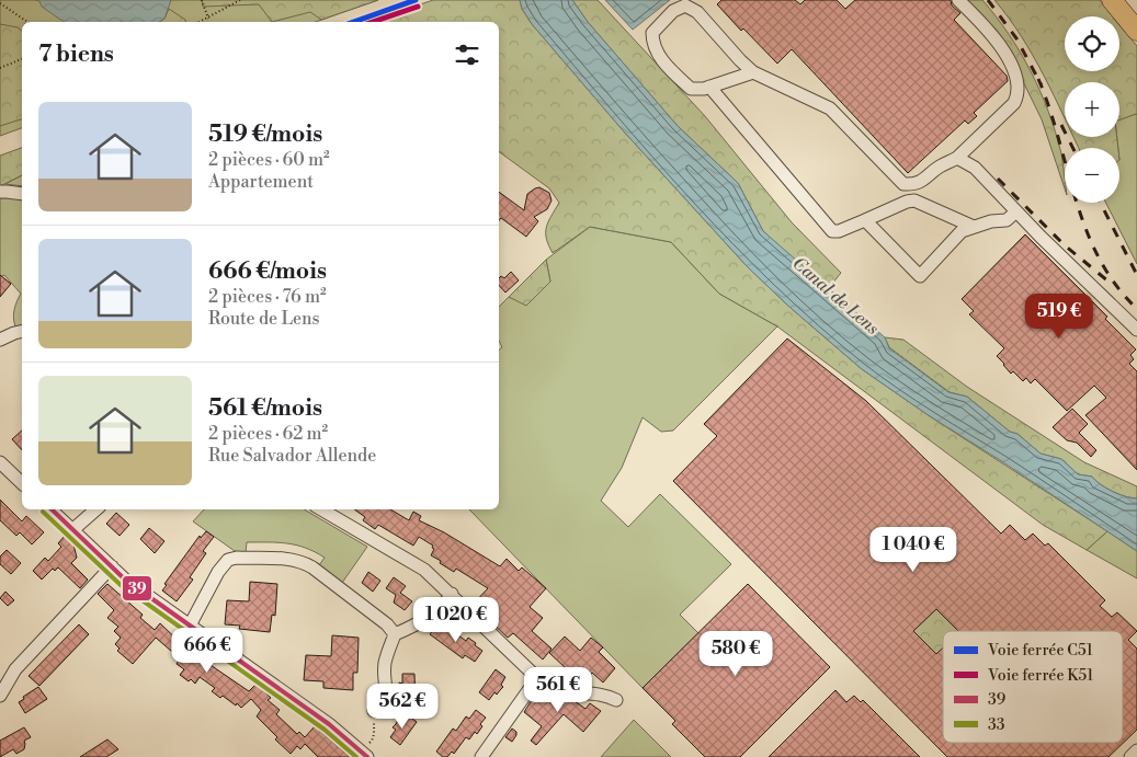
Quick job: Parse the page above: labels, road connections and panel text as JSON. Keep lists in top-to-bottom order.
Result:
{
  "water": ["Canal de Lens"],
  "lines": [
    "rail line C51",
    "rail line K51",
    "transit line 39",
    "transit line 33"
  ],
  "legend": [
    "Voie ferrée C51",
    "Voie ferrée K51",
    "39",
    "33"
  ],
  "page": {
    "map_buttons": ["+", "−"],
    "heading": "7 biens",
    "list": [
      {
        "name": "519 €/mois",
        "note": "2 pièces · 60 m² · Appartement"
      },
      {
        "name": "666 €/mois",
        "note": "2 pièces · 76 m² · Route de Lens"
      },
      {
        "name": "561 €/mois",
        "note": "2 pièces · 62 m² · Rue Salvador Allende"
      }
    ],
    "price": [
      "519 €",
      "1 040 €",
      "1 020 €",
      "666 €",
      "580 €",
      "561 €",
      "562 €"
    ]
  }
}
